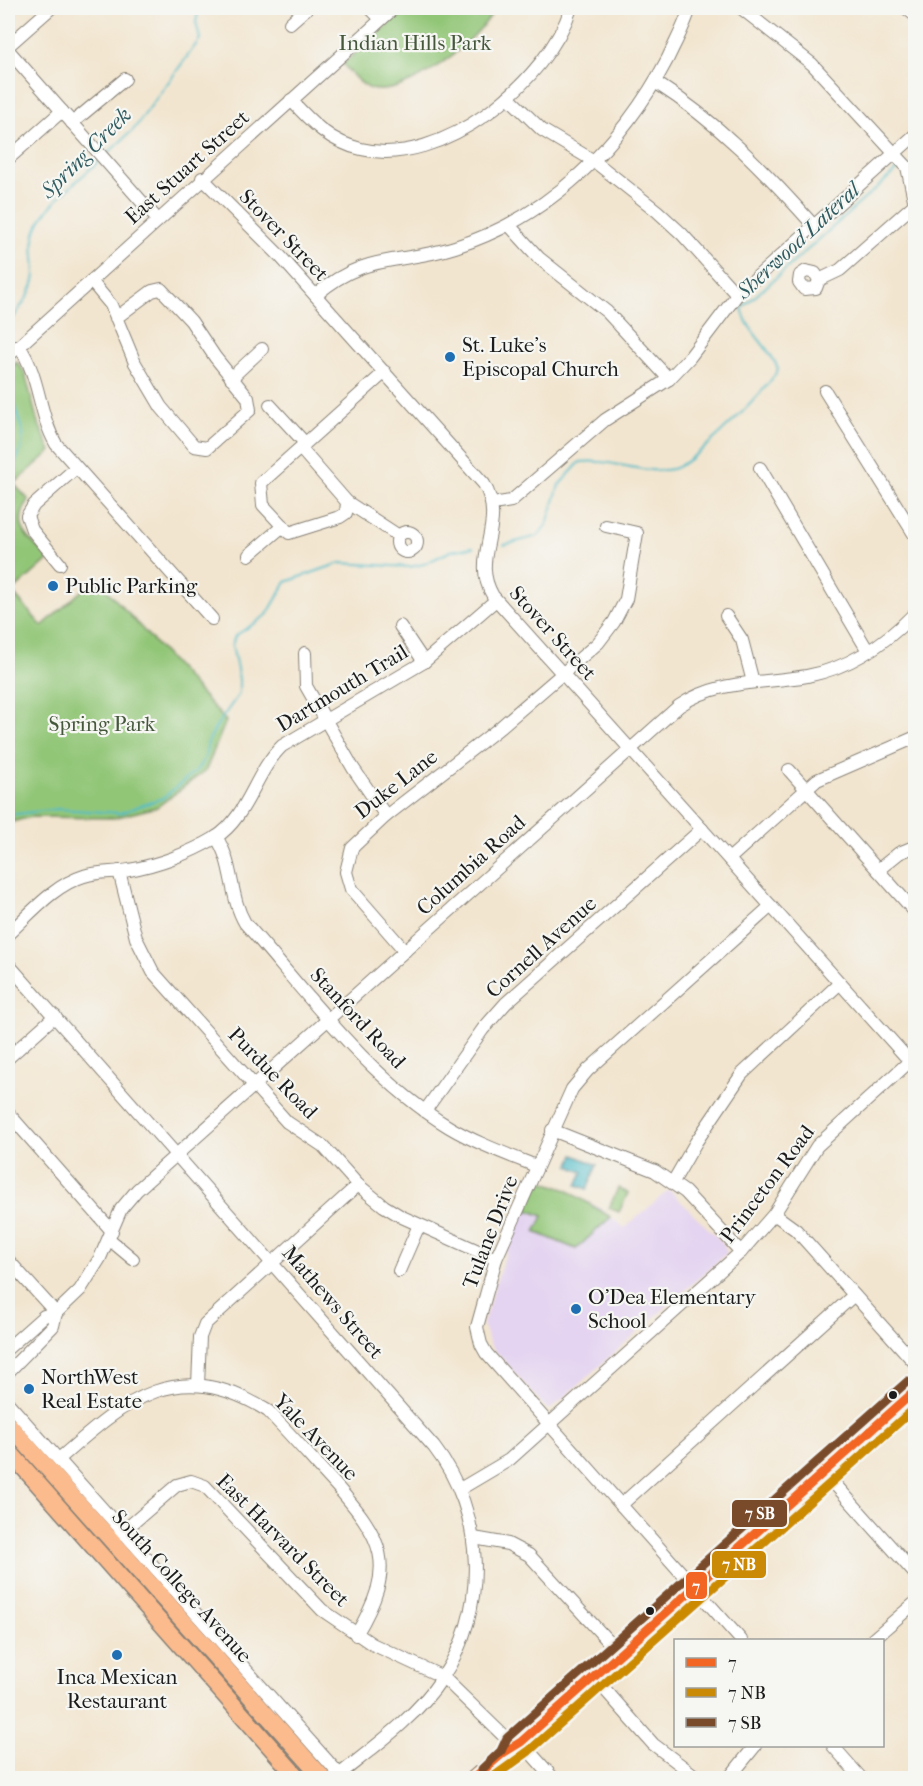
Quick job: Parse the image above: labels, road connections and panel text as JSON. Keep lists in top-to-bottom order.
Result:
{
  "streets": {
    "highway": ["South College Avenue"],
    "street": [
      "East Stuart Street",
      "Stover Street",
      "Dartmouth Trail",
      "Duke Lane",
      "Columbia Road",
      "Cornell Avenue",
      "Stanford Road",
      "Purdue Road",
      "Princeton Road",
      "Tulane Drive",
      "Mathews Street",
      "Yale Avenue",
      "East Harvard Street"
    ]
  },
  "crossings": [
    ["East Stuart Street", "Stover Street"],
    ["Stover Street", "Dartmouth Trail"],
    ["Stover Street", "Duke Lane"],
    ["Stover Street", "Columbia Road"],
    ["Stover Street", "Cornell Avenue"],
    ["Stover Street", "Princeton Road"],
    ["Stover Street", "Tulane Drive"],
    ["Dartmouth Trail", "Stanford Road"],
    ["Dartmouth Trail", "Purdue Road"],
    ["Duke Lane", "Columbia Road"],
    ["Columbia Road", "Stanford Road"],
    ["Columbia Road", "Purdue Road"],
    ["Columbia Road", "Mathews Street"],
    ["Cornell Avenue", "Stanford Road"],
    ["Stanford Road", "Tulane Drive"],
    ["Purdue Road", "Tulane Drive"],
    ["Princeton Road", "Tulane Drive"],
    ["Princeton Road", "Mathews Street"],
    ["Yale Avenue", "East Harvard Street"],
    ["East Harvard Street", "South College Avenue"]
  ],
  "water": ["Spring Creek", "Sherwood Lateral"],
  "parks": ["Indian Hills Park", "Spring Park"],
  "places": [
    "St. Luke's Episcopal Church",
    "Public Parking",
    "O'Dea Elementary School",
    "NorthWest Real Estate",
    "Inca Mexican Restaurant"
  ],
  "lines": ["transit line 7"],
  "legend": ["7", "7 NB", "7 SB"]
}
